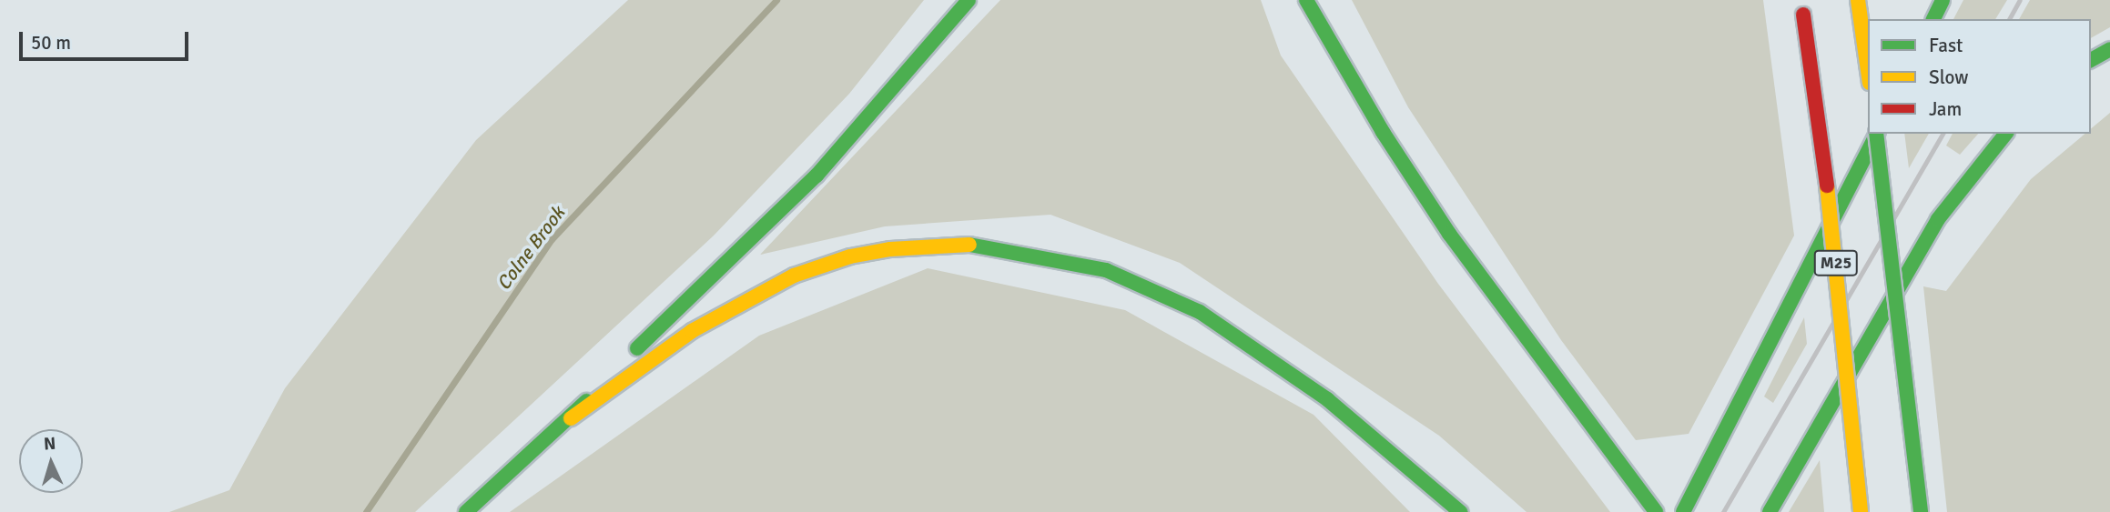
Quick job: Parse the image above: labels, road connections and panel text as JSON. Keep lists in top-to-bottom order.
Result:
{
  "streets": {
    "highway": ["M25"]
  },
  "water": ["Colne Brook"],
  "legend": ["Fast", "Slow", "Jam"],
  "scale_bar": "50 m",
  "north": "top"
}
